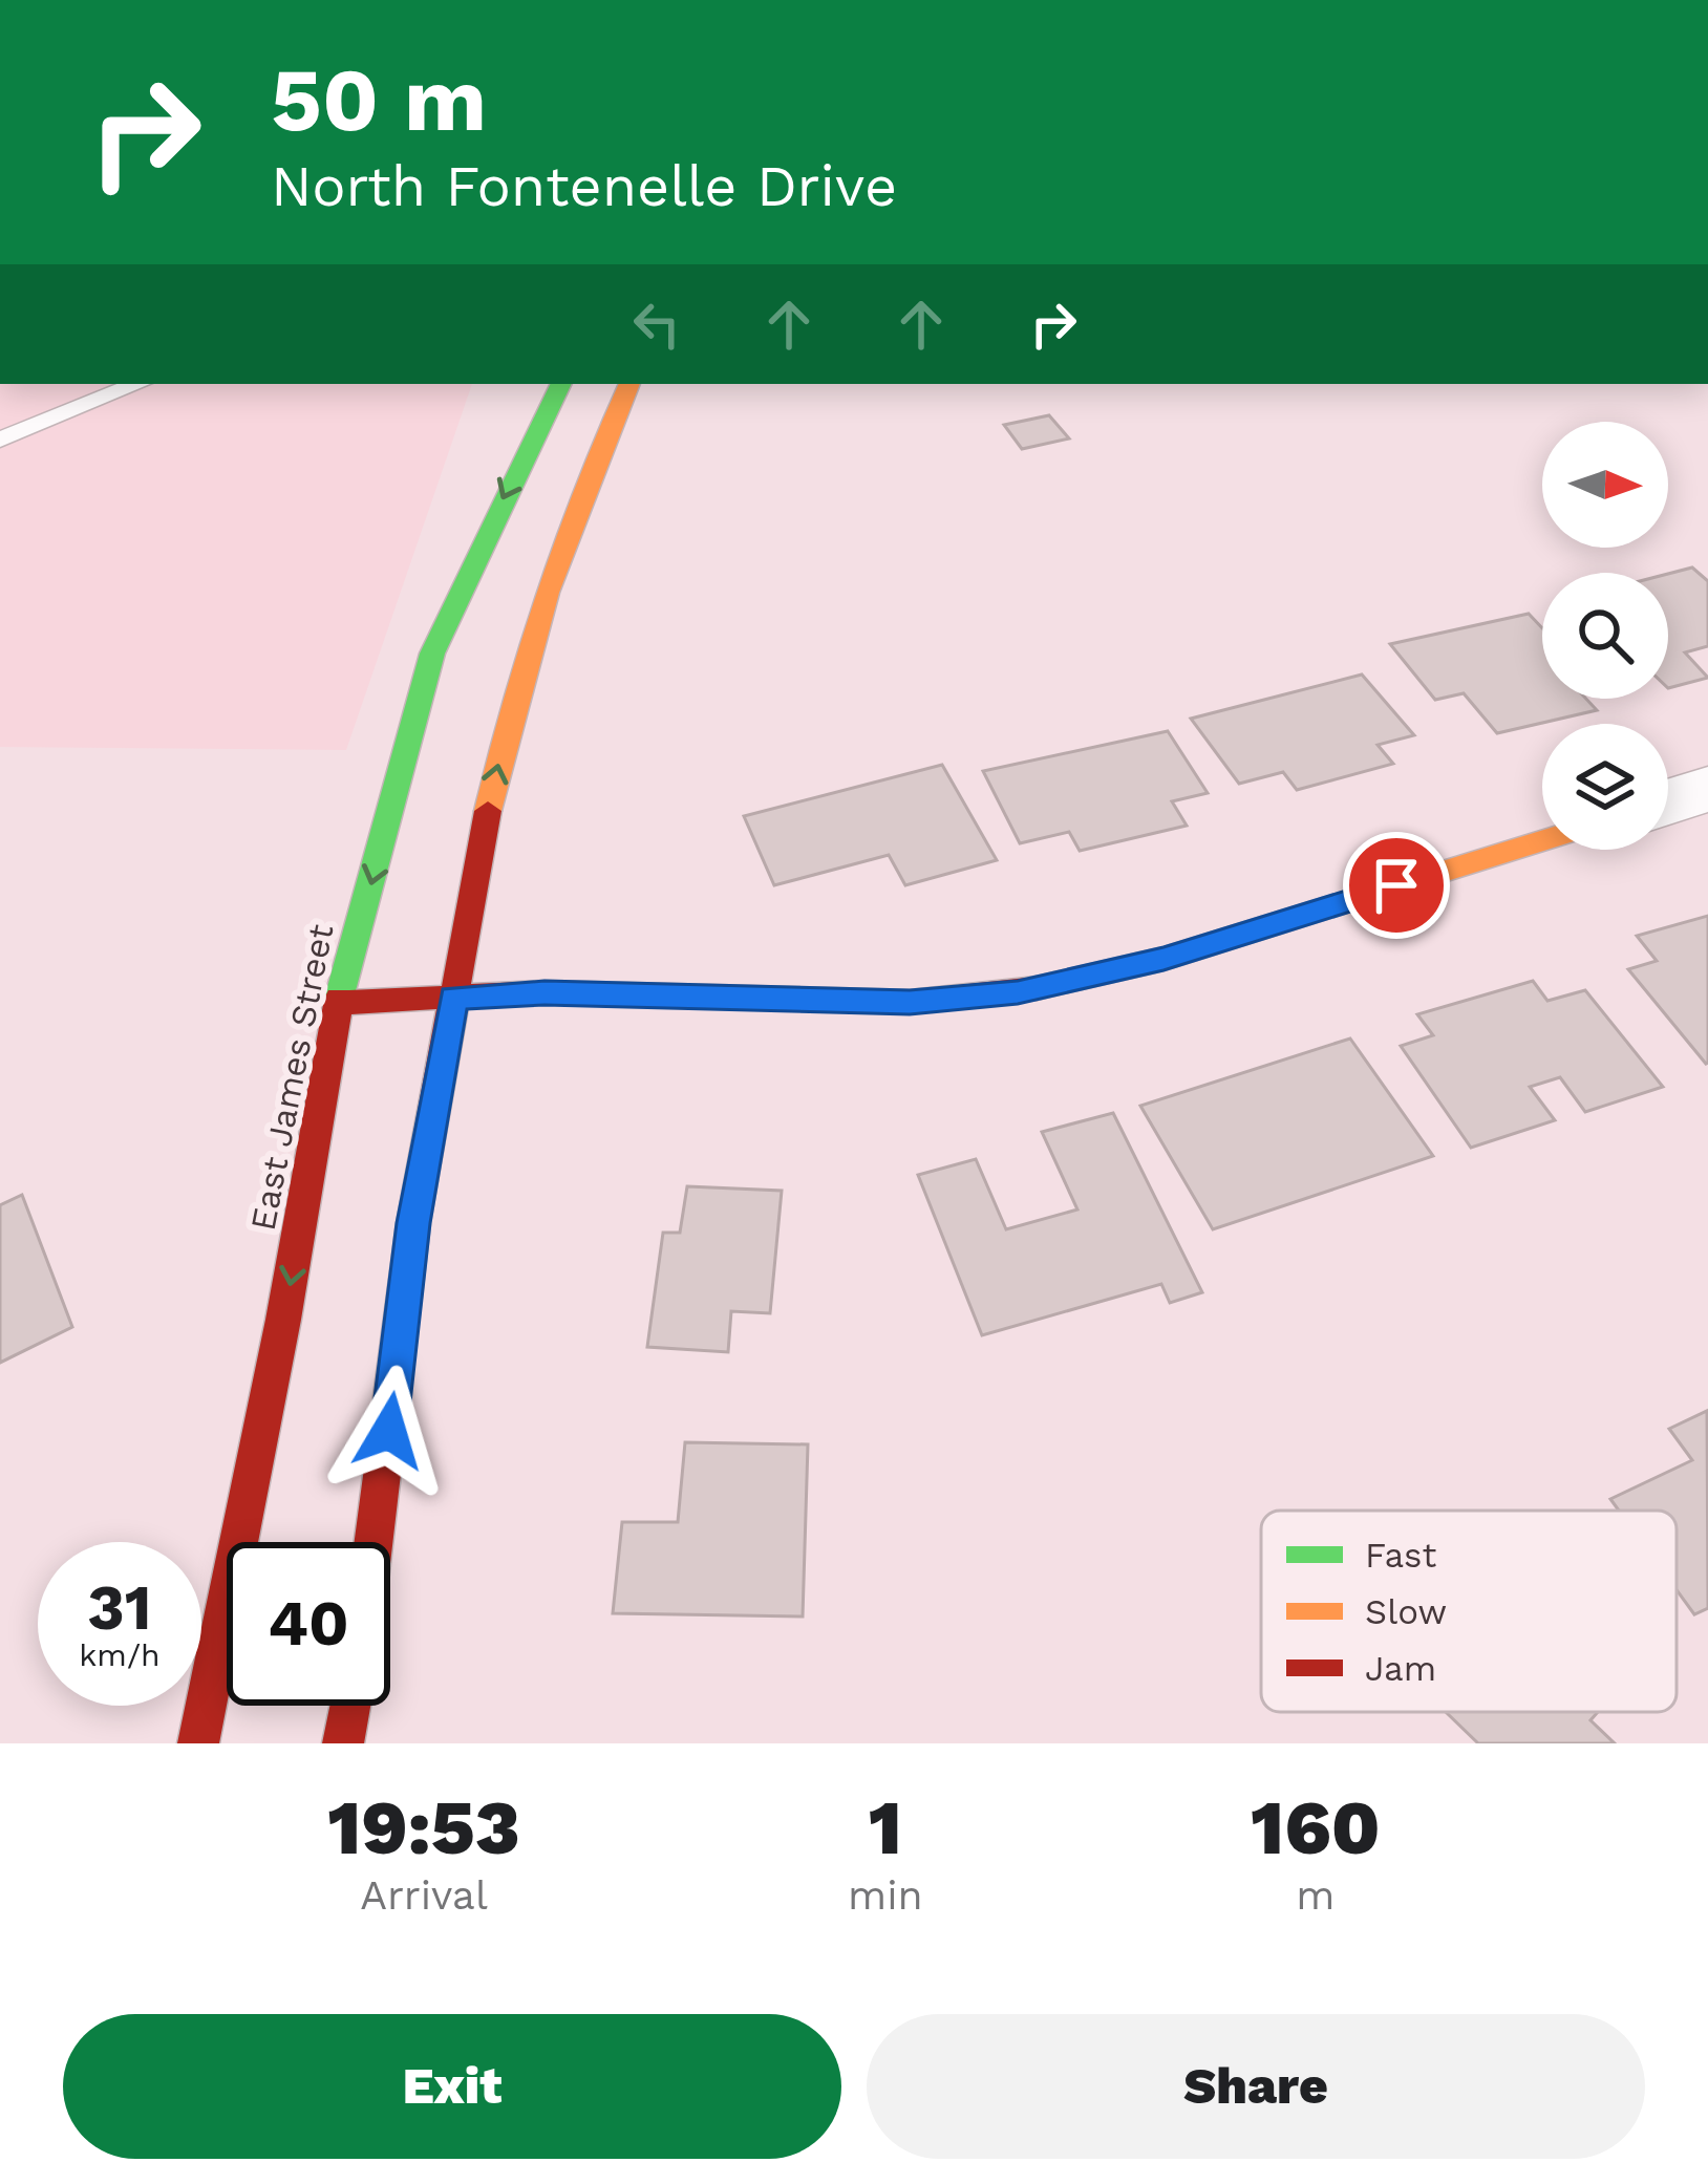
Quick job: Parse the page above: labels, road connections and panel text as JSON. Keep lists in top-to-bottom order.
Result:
{
  "streets": {
    "street": ["East James Street"]
  },
  "legend": ["Fast", "Slow", "Jam"],
  "north": "right",
  "page": {
    "turn": ["50 m", "North Fontenelle Drive"],
    "speed": "31 km/h",
    "limit": "40",
    "eta": [
      "19:53",
      "Arrival",
      "1",
      "min",
      "160",
      "m"
    ],
    "buttons": ["Exit", "Share"]
  }
}
